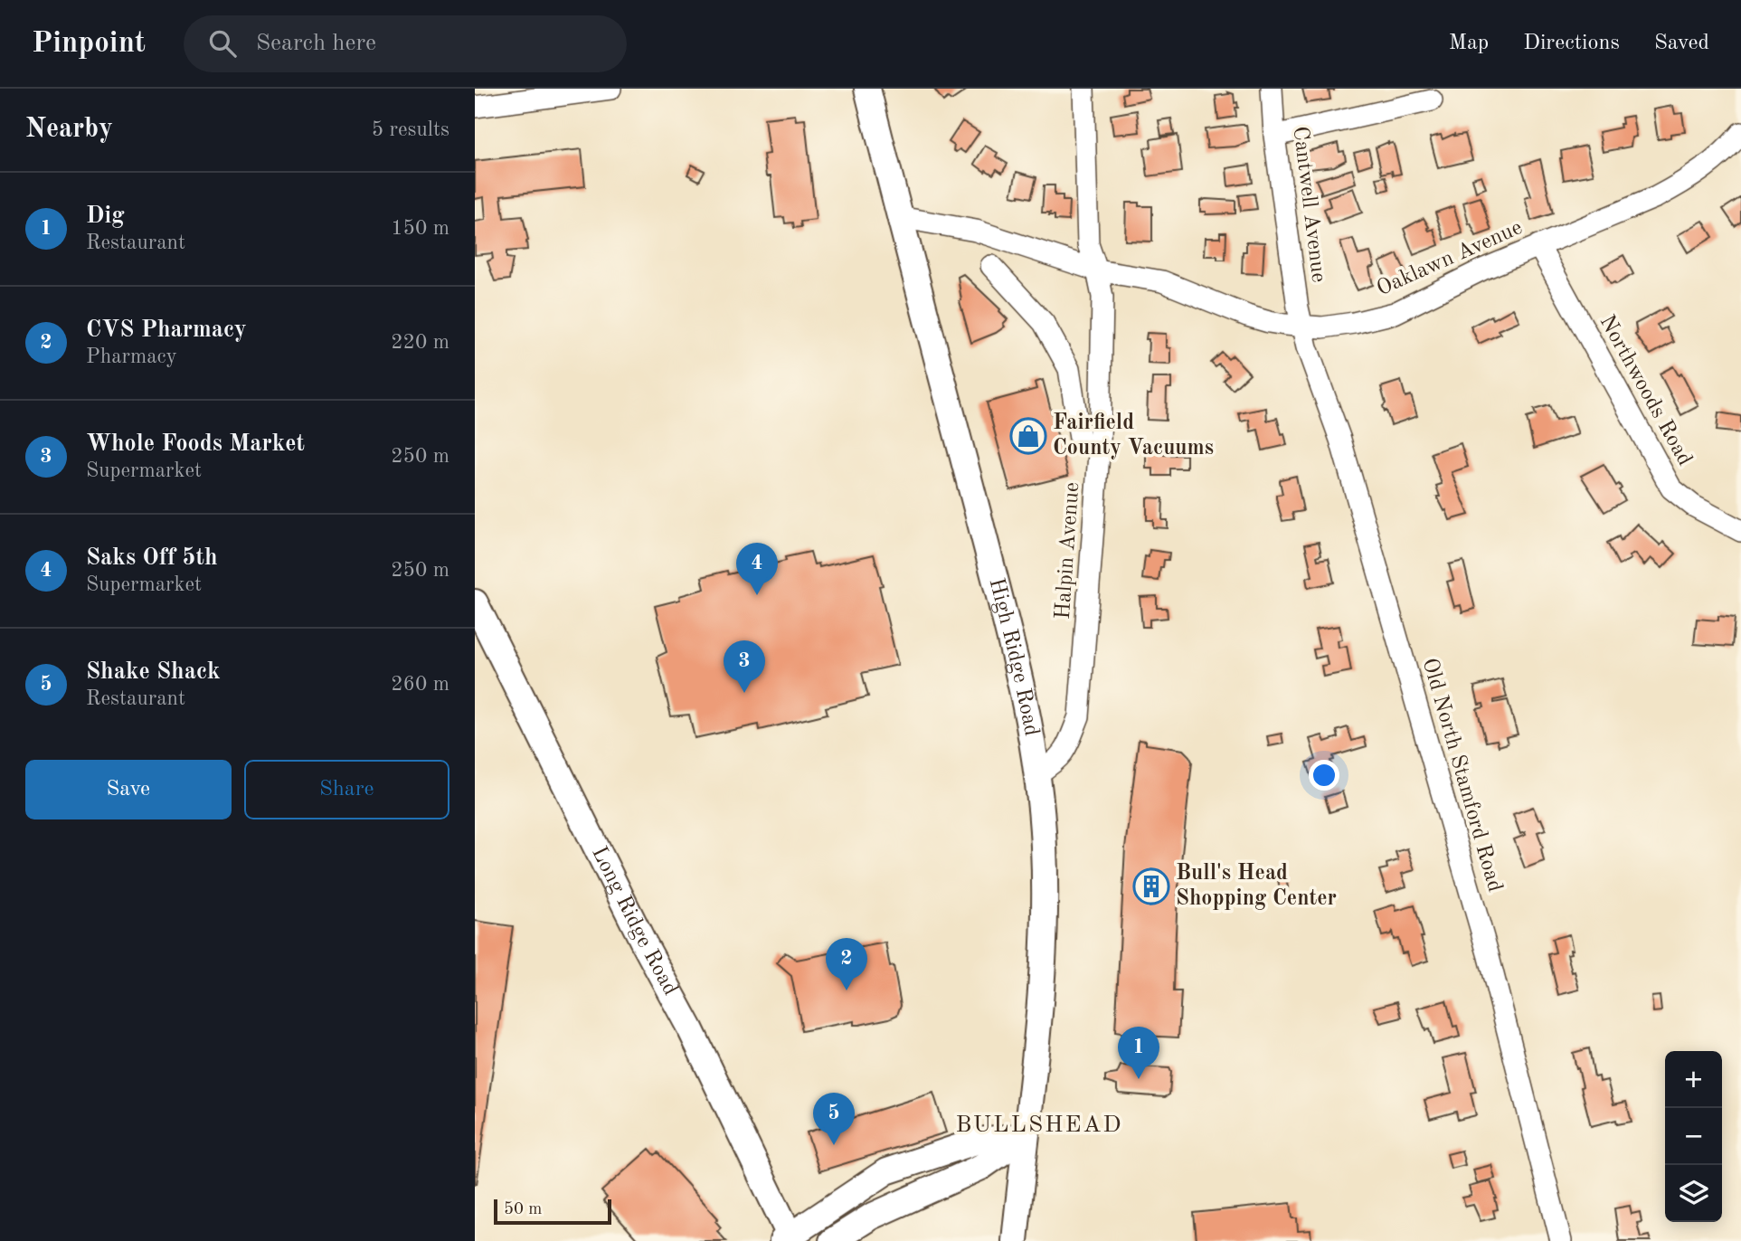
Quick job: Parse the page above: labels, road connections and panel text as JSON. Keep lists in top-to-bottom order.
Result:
{
  "streets": {
    "main road": ["High Ridge Road", "Long Ridge Road"],
    "street": [
      "Cantwell Avenue",
      "Oaklawn Avenue",
      "Northwoods Road",
      "Halpin Avenue",
      "Old North Stamford Road"
    ]
  },
  "crossings": [
    ["Cantwell Avenue", "Oaklawn Avenue"],
    ["Cantwell Avenue", "Old North Stamford Road"],
    ["Oaklawn Avenue", "Northwoods Road"],
    ["Oaklawn Avenue", "Halpin Avenue"],
    ["Oaklawn Avenue", "High Ridge Road"],
    ["Oaklawn Avenue", "Old North Stamford Road"],
    ["Halpin Avenue", "High Ridge Road"]
  ],
  "districts": ["BULLSHEAD"],
  "places": {
    "shop": ["Fairfield County Vacuums"],
    "building": ["Bull's Head Shopping Center"]
  },
  "scale_bar": "50 m",
  "page": {
    "header": "Pinpoint",
    "search": "Search here",
    "nav": ["Map", "Directions", "Saved"],
    "heading": ["Nearby", "5 results"],
    "list": [
      {
        "mark": "1",
        "name": "Dig",
        "note": "Restaurant",
        "value": "150 m"
      },
      {
        "mark": "2",
        "name": "CVS Pharmacy",
        "note": "Pharmacy",
        "value": "220 m"
      },
      {
        "mark": "3",
        "name": "Whole Foods Market",
        "note": "Supermarket",
        "value": "250 m"
      },
      {
        "mark": "4",
        "name": "Saks Off 5th",
        "note": "Supermarket",
        "value": "250 m"
      },
      {
        "mark": "5",
        "name": "Shake Shack",
        "note": "Restaurant",
        "value": "260 m"
      }
    ],
    "pins": [
      "4",
      "3",
      "2",
      "1",
      "5"
    ],
    "buttons": ["Save", "Share"],
    "map_buttons": ["+", "−"],
    "scale": "50 m"
  }
}
